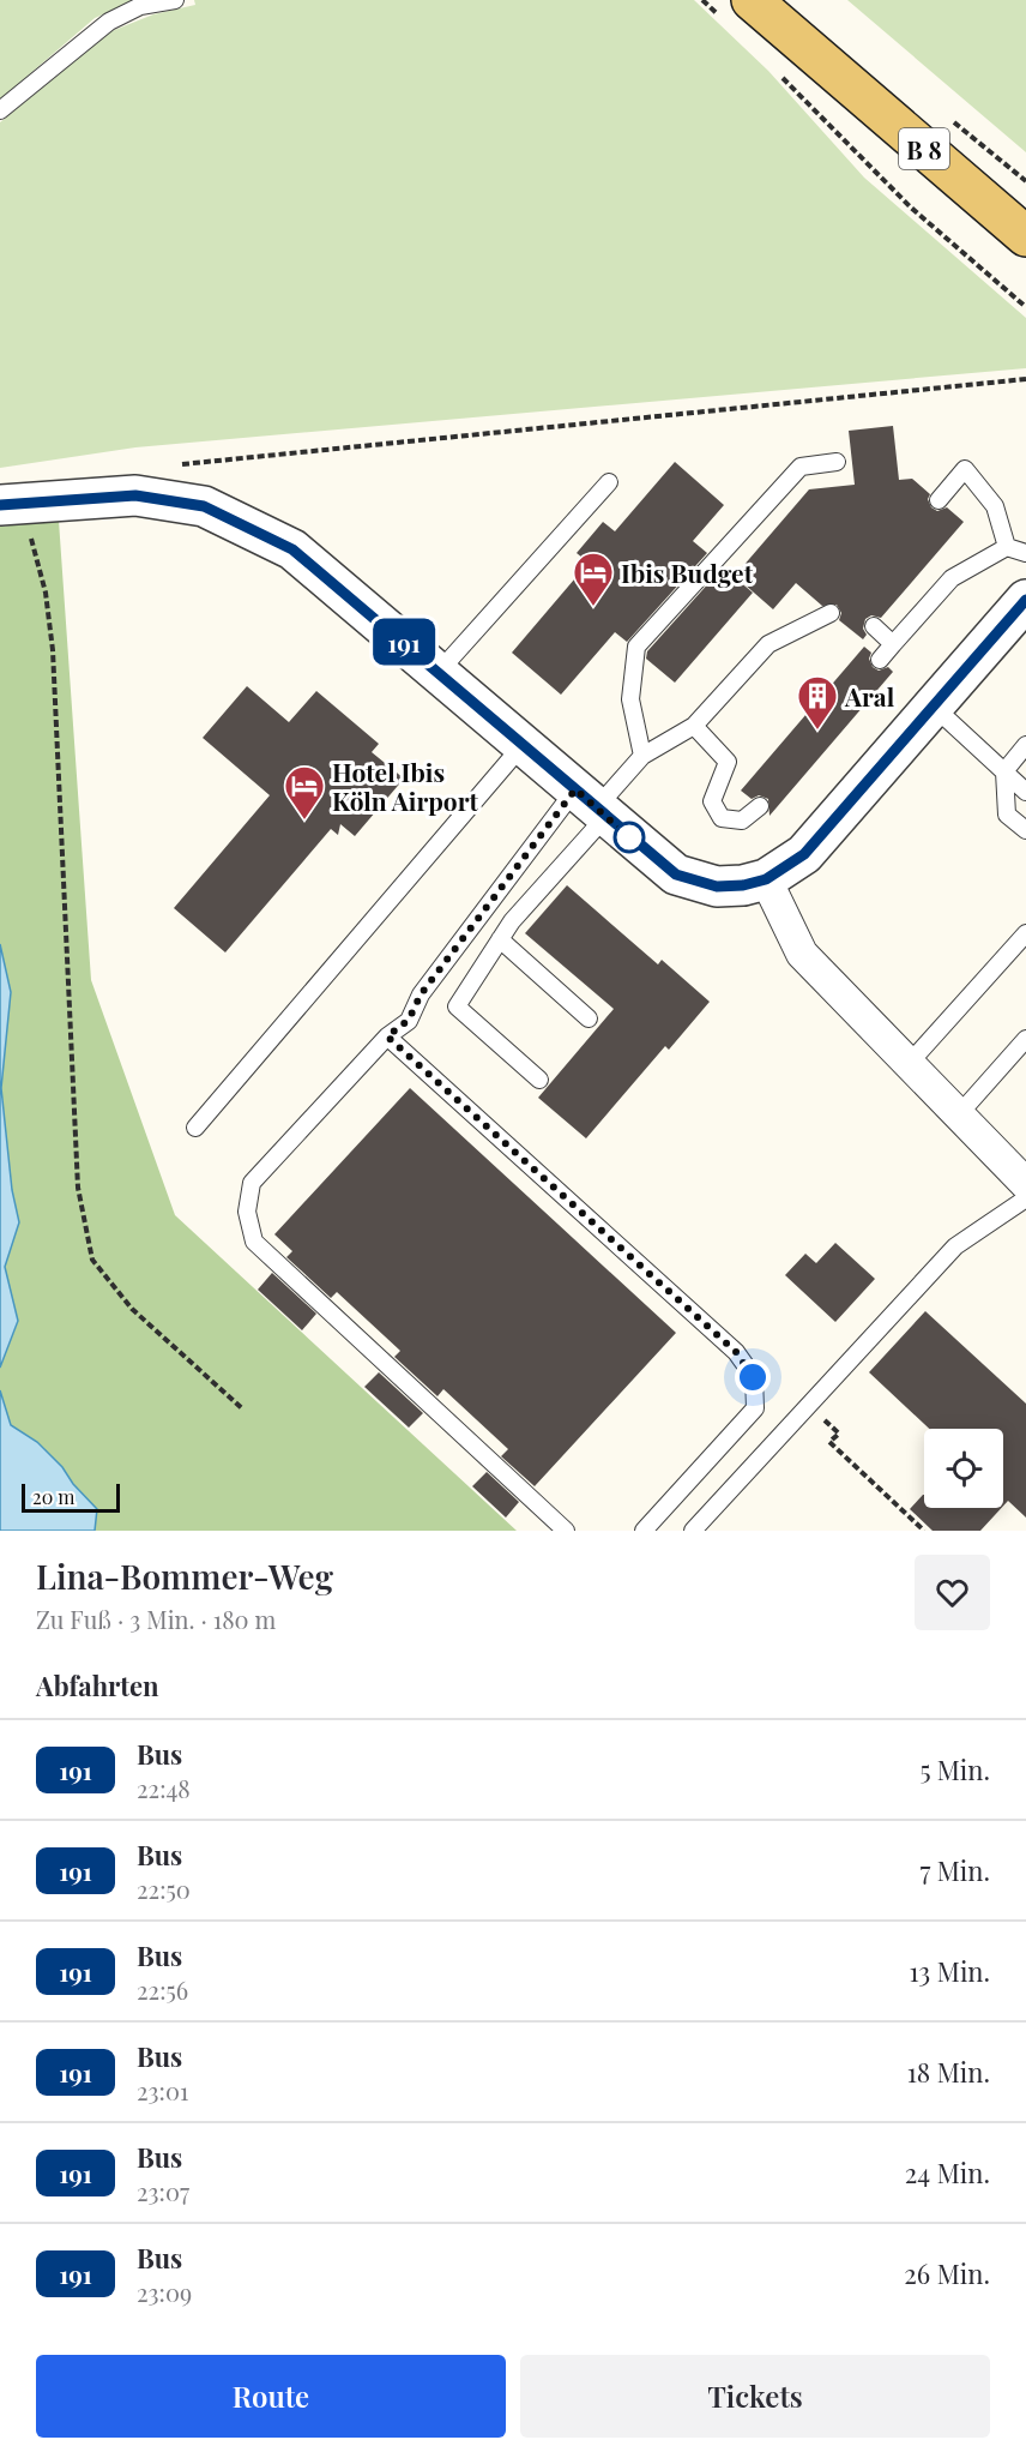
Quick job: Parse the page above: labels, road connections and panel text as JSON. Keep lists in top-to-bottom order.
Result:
{
  "streets": {
    "main road": ["B 8"]
  },
  "places": {
    "hotel": ["Ibis Budget", "Hotel Ibis Köln Airport"],
    "building": ["Aral"]
  },
  "lines": ["bus line 191"],
  "scale_bar": "20 m",
  "page": {
    "on_map": "191",
    "scale": "20 m",
    "heading": [
      ["Lina-Bommer-Weg", "Zu Fuß · 3 Min. · 180 m"],
      "Abfahrten"
    ],
    "list": [
      {
        "mark": "191",
        "name": "Bus",
        "note": "22:48",
        "value": "5 Min."
      },
      {
        "mark": "191",
        "name": "Bus",
        "note": "22:50",
        "value": "7 Min."
      },
      {
        "mark": "191",
        "name": "Bus",
        "note": "22:56",
        "value": "13 Min."
      },
      {
        "mark": "191",
        "name": "Bus",
        "note": "23:01",
        "value": "18 Min."
      },
      {
        "mark": "191",
        "name": "Bus",
        "note": "23:07",
        "value": "24 Min."
      },
      {
        "mark": "191",
        "name": "Bus",
        "note": "23:09",
        "value": "26 Min."
      }
    ],
    "buttons": ["Route", "Tickets"]
  }
}
